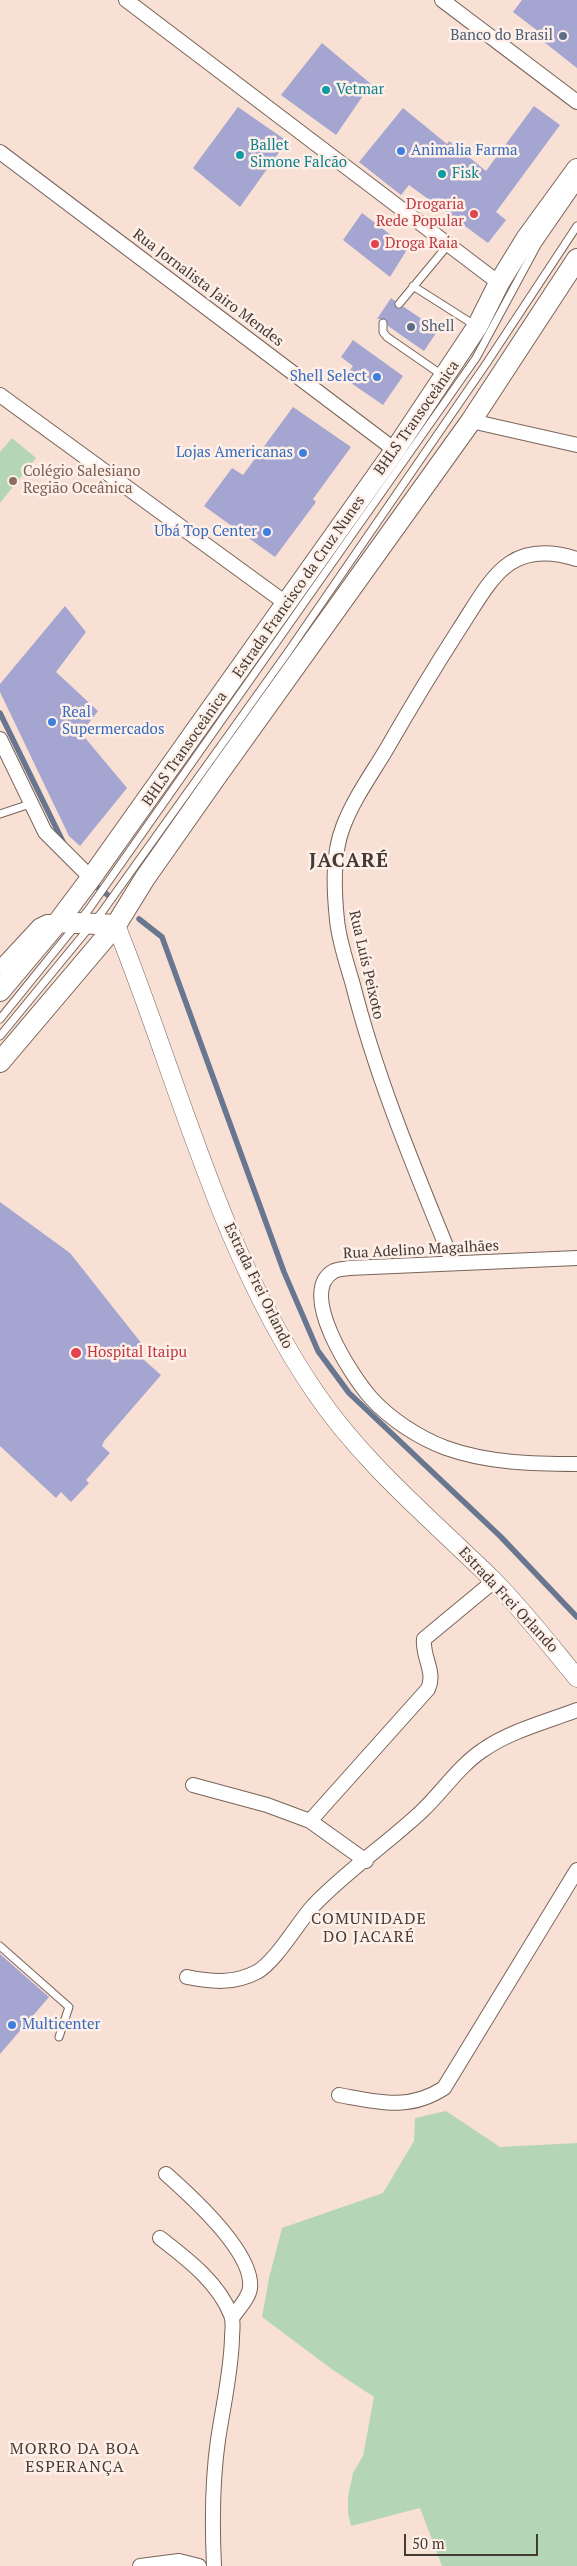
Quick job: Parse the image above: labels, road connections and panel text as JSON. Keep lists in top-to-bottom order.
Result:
{
  "streets": {
    "main road": ["Estrada Francisco da Cruz Nunes"],
    "street": [
      "Rua Jornalista Jairo Mendes",
      "Rua Luís Peixoto",
      "Rua Adelino Magalhães",
      "Estrada Frei Orlando"
    ],
    "lane": ["BHLS Transoceânica"]
  },
  "crossings": [
    ["Rua Jornalista Jairo Mendes", "Estrada Francisco da Cruz Nunes"],
    ["BHLS Transoceânica", "Estrada Francisco da Cruz Nunes"],
    ["Rua Luís Peixoto", "Rua Adelino Magalhães"]
  ],
  "districts": ["JACARÉ", "COMUNIDADE DO JACARÉ", "MORRO DA BOA ESPERANÇA"],
  "places": [
    "Banco do Brasil",
    "Vetmar",
    "Animalia Farma",
    "Ballet Simone Falcão",
    "Fisk",
    "Drogaria Rede Popular",
    "Droga Raia",
    "Shell",
    "Shell Select",
    "Lojas Americanas",
    "Colégio Salesiano Região Oceânica",
    "Ubá Top Center",
    "Real Supermercados",
    "Hospital Itaipu",
    "Multicenter"
  ],
  "scale_bar": "50 m"
}
